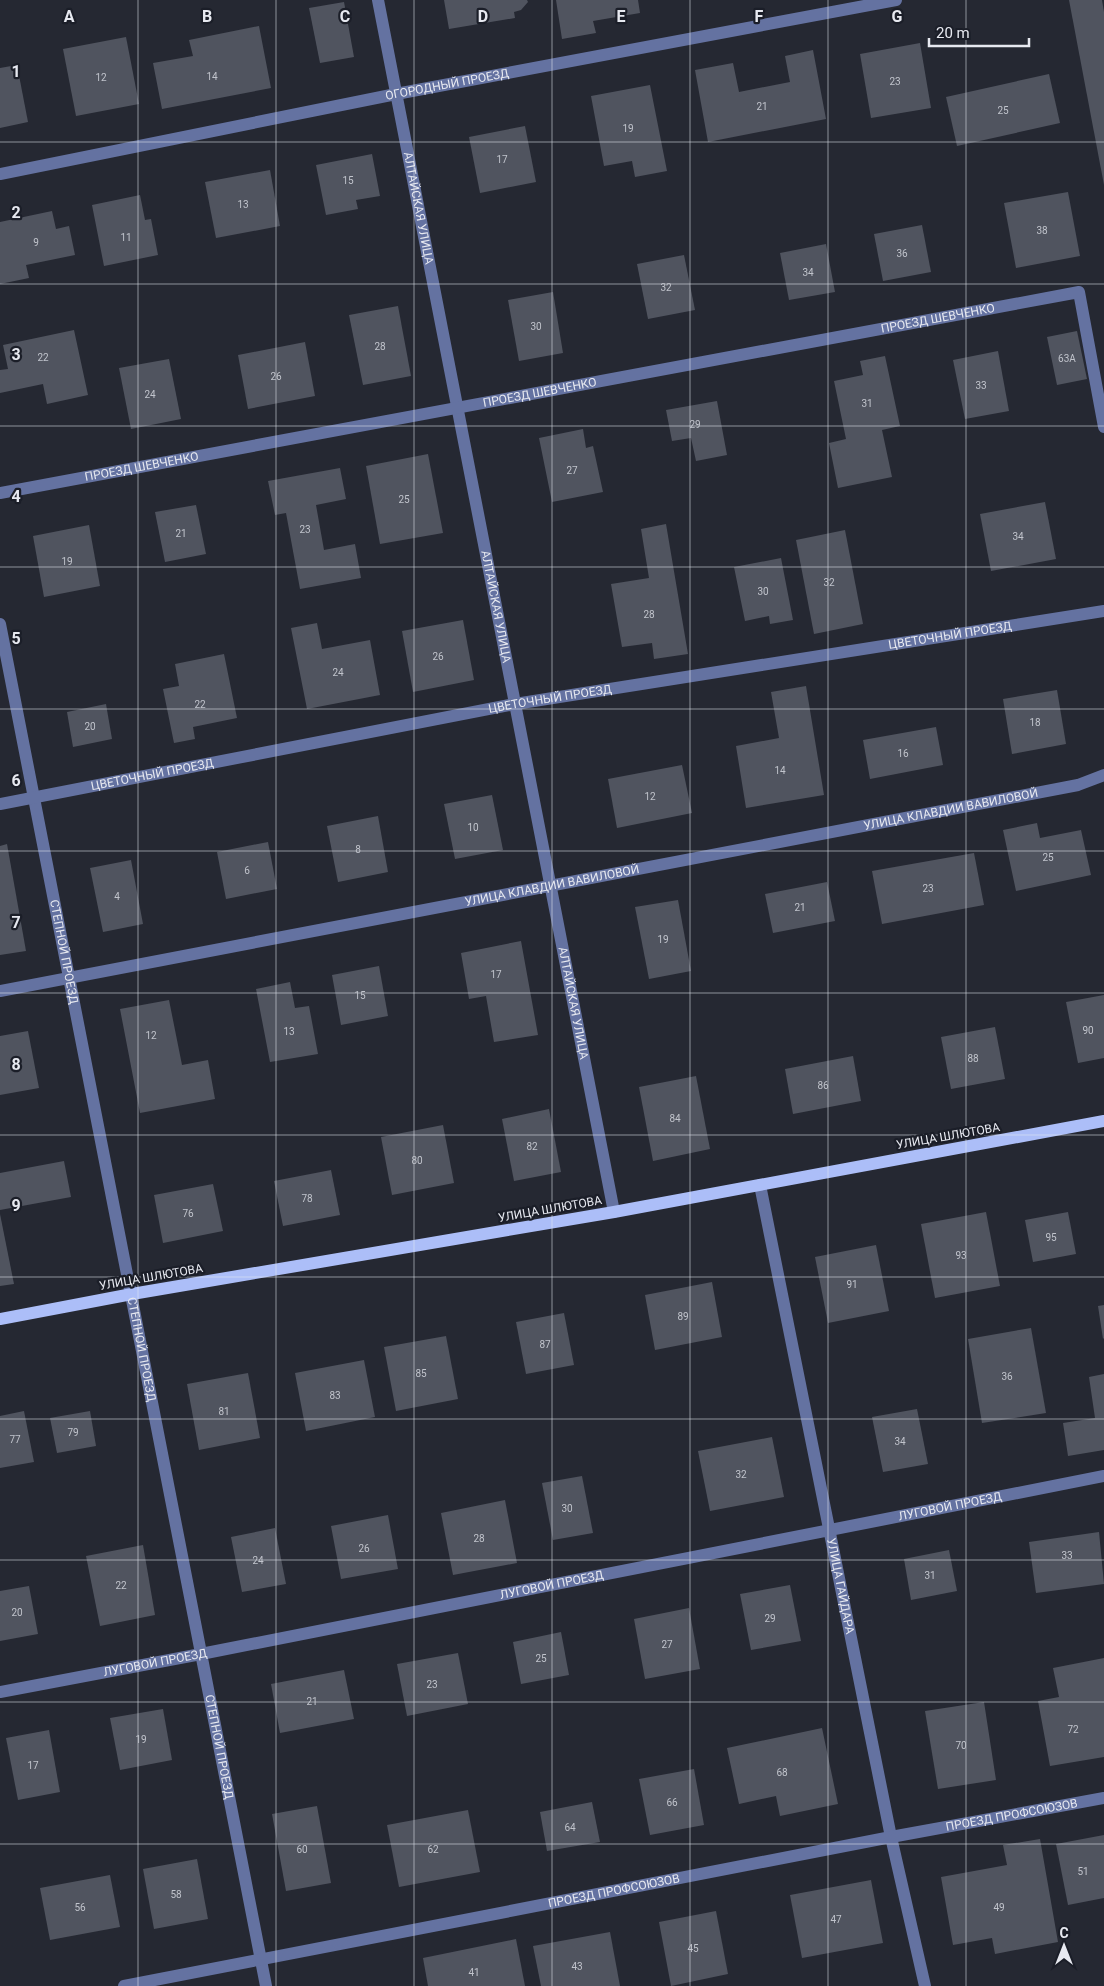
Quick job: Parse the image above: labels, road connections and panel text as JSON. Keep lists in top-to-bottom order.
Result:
{
  "streets": {
    "main road": ["УЛИЦА ШЛЮТОВА"],
    "street": [
      "ОГОРОДНЫЙ ПРОЕЗД",
      "АЛТАЙСКАЯ УЛИЦА",
      "ПРОЕЗД ШЕВЧЕНКО",
      "ЦВЕТОЧНЫЙ ПРОЕЗД",
      "УЛИЦА КЛАВДИИ ВАВИЛОВОЙ",
      "СТЕПНОЙ ПРОЕЗД",
      "ЛУГОВОЙ ПРОЕЗД",
      "УЛИЦА ГАЙДАРА",
      "ПРОЕЗД ПРОФСОЮЗОВ"
    ]
  },
  "crossings": [
    ["ОГОРОДНЫЙ ПРОЕЗД", "АЛТАЙСКАЯ УЛИЦА"],
    ["АЛТАЙСКАЯ УЛИЦА", "ПРОЕЗД ШЕВЧЕНКО"],
    ["АЛТАЙСКАЯ УЛИЦА", "ЦВЕТОЧНЫЙ ПРОЕЗД"],
    ["АЛТАЙСКАЯ УЛИЦА", "УЛИЦА КЛАВДИИ ВАВИЛОВОЙ"],
    ["АЛТАЙСКАЯ УЛИЦА", "УЛИЦА ШЛЮТОВА"],
    ["ЦВЕТОЧНЫЙ ПРОЕЗД", "СТЕПНОЙ ПРОЕЗД"],
    ["УЛИЦА КЛАВДИИ ВАВИЛОВОЙ", "СТЕПНОЙ ПРОЕЗД"],
    ["СТЕПНОЙ ПРОЕЗД", "УЛИЦА ШЛЮТОВА"],
    ["СТЕПНОЙ ПРОЕЗД", "ЛУГОВОЙ ПРОЕЗД"],
    ["СТЕПНОЙ ПРОЕЗД", "ПРОЕЗД ПРОФСОЮЗОВ"],
    ["УЛИЦА ШЛЮТОВА", "УЛИЦА ГАЙДАРА"],
    ["ЛУГОВОЙ ПРОЕЗД", "УЛИЦА ГАЙДАРА"],
    ["УЛИЦА ГАЙДАРА", "ПРОЕЗД ПРОФСОЮЗОВ"]
  ],
  "house_numbers": [
    "14",
    "12",
    "23",
    "21",
    "25",
    "19",
    "17",
    "15",
    "13",
    "38",
    "11",
    "9",
    "36",
    "34",
    "32",
    "30",
    "28",
    "22",
    "63А",
    "26",
    "33",
    "24",
    "31",
    "29",
    "27",
    "25",
    "23",
    "21",
    "34",
    "19",
    "32",
    "30",
    "28",
    "26",
    "24",
    "22",
    "18",
    "20",
    "16",
    "14",
    "12",
    "10",
    "8",
    "25",
    "6",
    "23",
    "4",
    "21",
    "19",
    "17",
    "15",
    "90",
    "13",
    "12",
    "88",
    "86",
    "84",
    "82",
    "80",
    "78",
    "76",
    "95",
    "93",
    "91",
    "89",
    "87",
    "85",
    "36",
    "83",
    "81",
    "79",
    "77",
    "34",
    "32",
    "30",
    "28",
    "26",
    "33",
    "24",
    "31",
    "22",
    "20",
    "29",
    "27",
    "25",
    "23",
    "21",
    "72",
    "19",
    "70",
    "17",
    "68",
    "66",
    "64",
    "60",
    "62",
    "51",
    "58",
    "56",
    "49",
    "47",
    "45",
    "43",
    "41"
  ],
  "scale_bar": "20 m",
  "north": "top",
  "grid": {
    "columns": [
      "A",
      "B",
      "C",
      "D",
      "E",
      "F",
      "G"
    ],
    "rows": [
      "1",
      "2",
      "3",
      "4",
      "5",
      "6",
      "7",
      "8",
      "9"
    ]
  }
}
